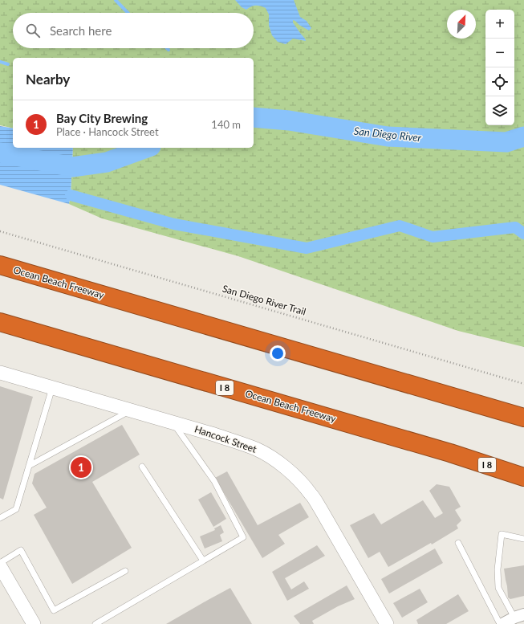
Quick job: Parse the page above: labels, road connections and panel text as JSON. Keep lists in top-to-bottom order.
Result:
{
  "streets": {
    "highway": ["Ocean Beach Freeway", "I 8"],
    "street": ["Hancock Street"],
    "path": ["San Diego River Trail"]
  },
  "water": ["San Diego River"],
  "north": "top right",
  "page": {
    "map_buttons": ["+", "−"],
    "search": "Search here",
    "heading": "Nearby",
    "list": [
      {
        "mark": "1",
        "name": "Bay City Brewing",
        "note": "Place · Hancock Street",
        "value": "140 m"
      }
    ],
    "pins": "1"
  }
}
